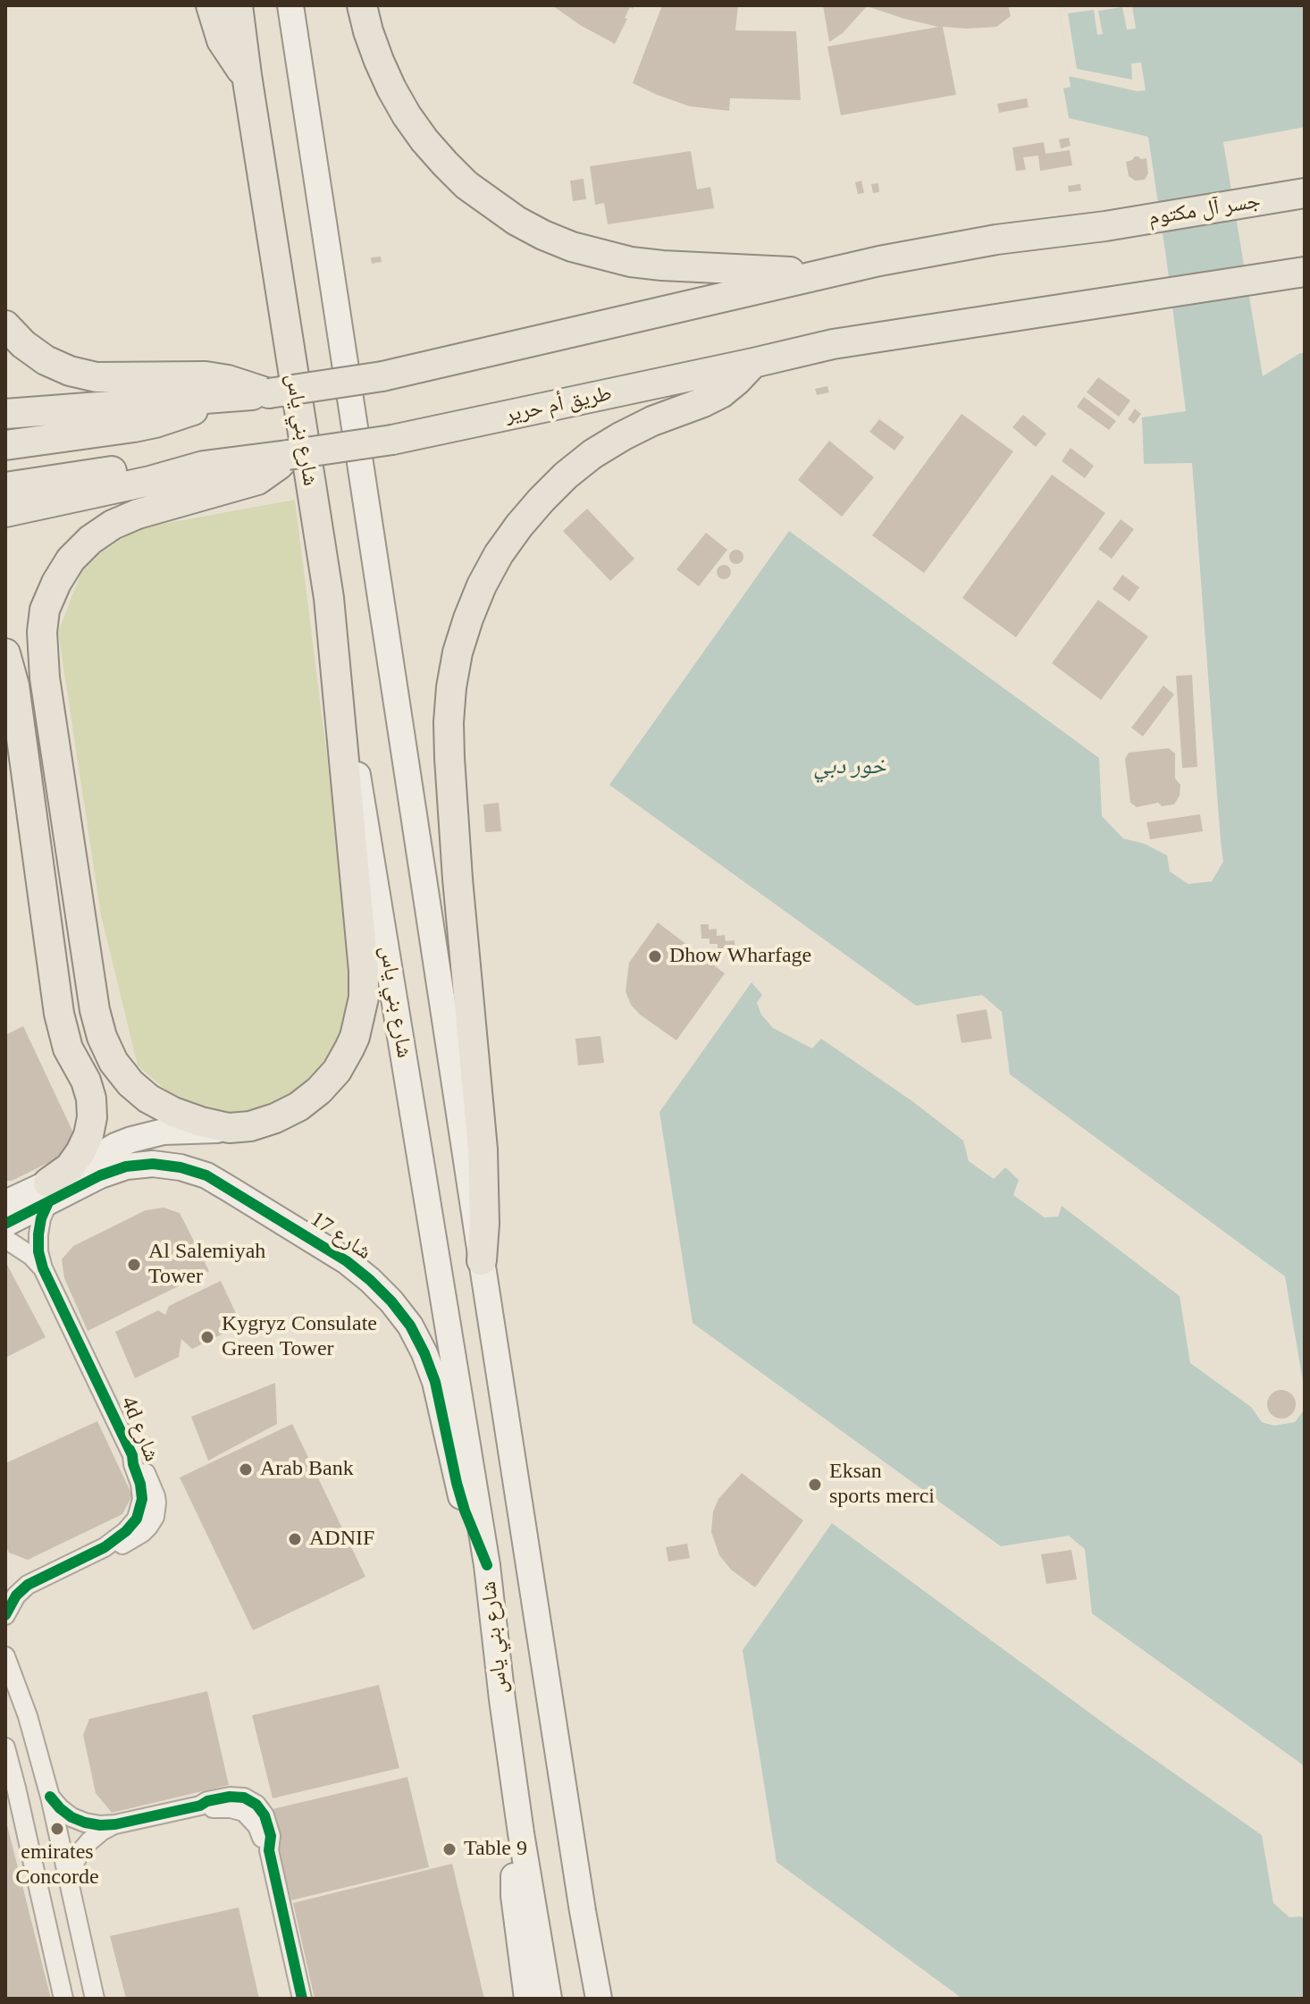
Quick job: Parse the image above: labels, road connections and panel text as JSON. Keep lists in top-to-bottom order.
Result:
{
  "streets": {
    "main road": [
      "جسر آل مكتوم",
      "طريق أم حرير",
      "شارع بني ياس",
      "شارع 17"
    ],
    "street": ["4d شارع"]
  },
  "crossings": [
    ["شارع بني ياس", "شارع 17"],
    ["شارع 17", "4d شارع"]
  ],
  "water": ["خور دبي"],
  "places": [
    "Dhow Wharfage",
    "Al Salemiyah Tower",
    "Kygryz Consulate Green Tower",
    "Arab Bank",
    "Eksan sports merci",
    "ADNIF",
    "emirates Concorde",
    "Table 9"
  ]
}
